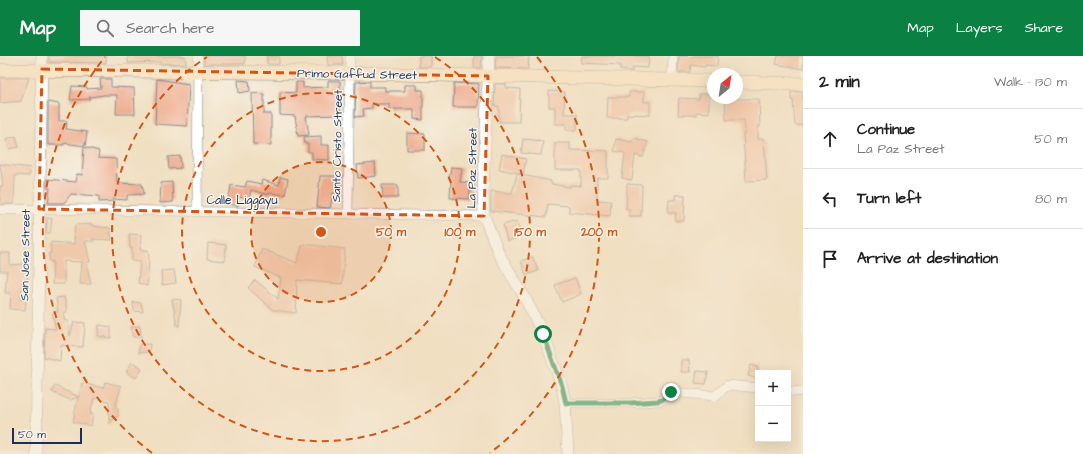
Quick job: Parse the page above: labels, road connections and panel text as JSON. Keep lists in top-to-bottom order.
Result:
{
  "streets": {
    "main road": ["Primo Gaffud Street"],
    "street": [
      "Santo Cristo Street",
      "La Paz Street",
      "Calle Liggayu",
      "San Jose Street"
    ]
  },
  "crossings": [
    ["Primo Gaffud Street", "Santo Cristo Street"],
    ["Primo Gaffud Street", "La Paz Street"],
    ["Primo Gaffud Street", "San Jose Street"],
    ["Santo Cristo Street", "Calle Liggayu"],
    ["La Paz Street", "Calle Liggayu"],
    ["Calle Liggayu", "San Jose Street"]
  ],
  "scale_bar": "50 m",
  "north": "top right",
  "page": {
    "header": "Map",
    "search": "Search here",
    "nav": ["Map", "Layers", "Share"],
    "heading": ["2 min", "Walk · 130 m"],
    "list": [
      ["Continue", "La Paz Street", "50 m"],
      ["Turn left", "80 m"],
      "Arrive at destination"
    ],
    "map_buttons": ["+", "−"],
    "scale": "50 m"
  },
  "rings": [
    "50 m",
    "100 m",
    "150 m",
    "200 m"
  ]
}
